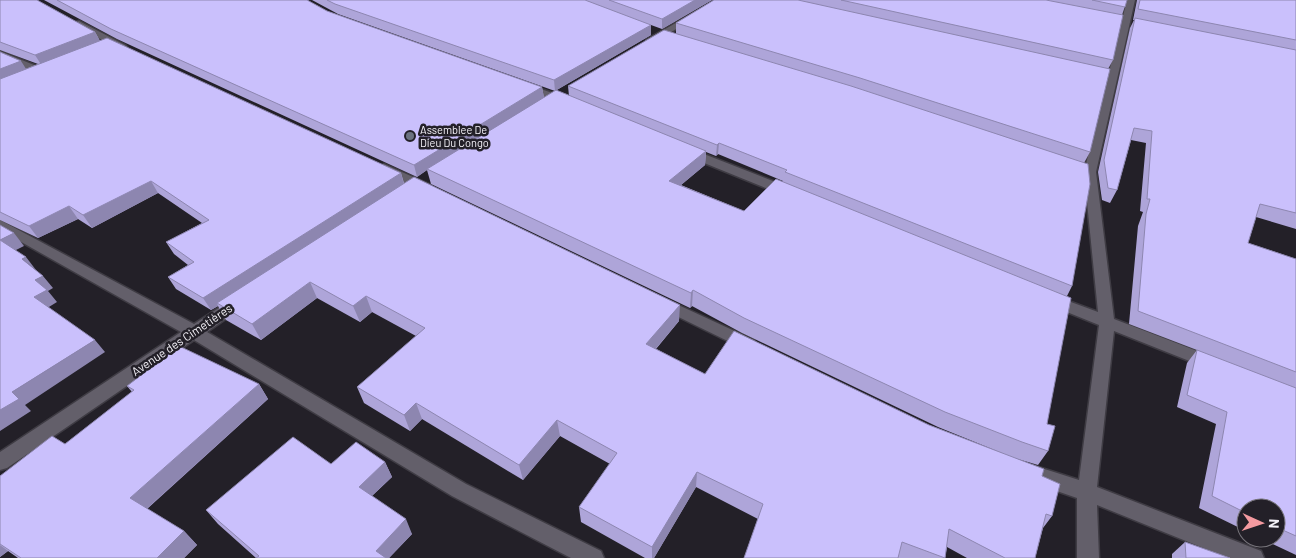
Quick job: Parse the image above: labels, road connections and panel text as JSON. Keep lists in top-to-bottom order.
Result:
{
  "streets": {
    "street": ["Avenue des Cimetières"]
  },
  "places": ["Assemblee De Dieu Du Congo"],
  "north": "right"
}
